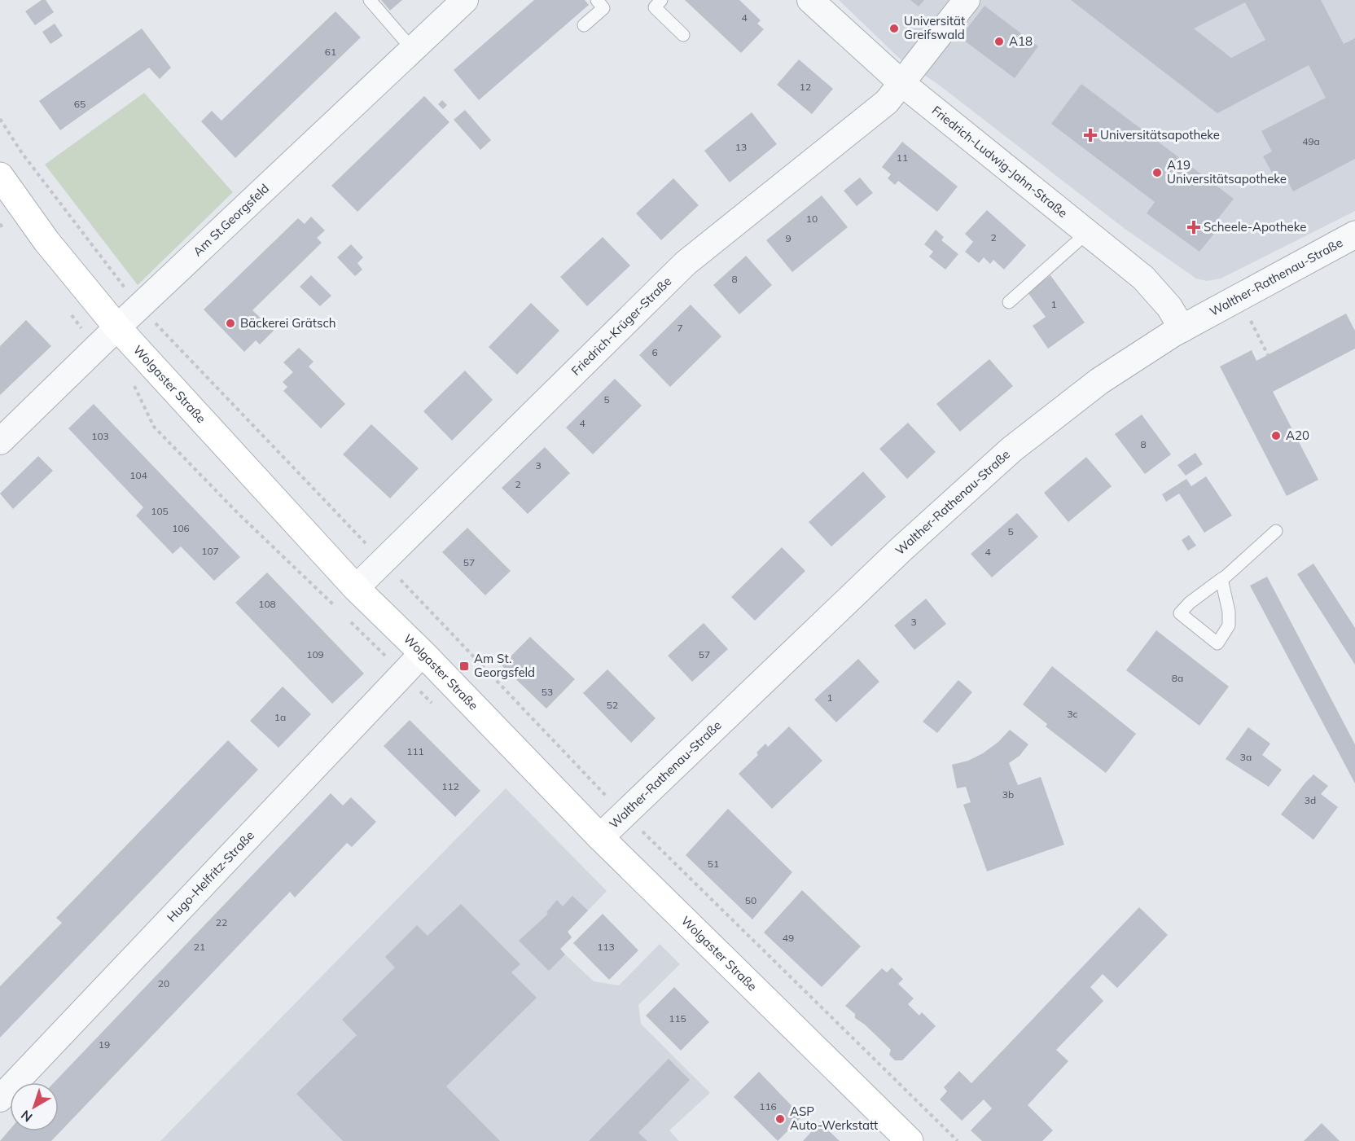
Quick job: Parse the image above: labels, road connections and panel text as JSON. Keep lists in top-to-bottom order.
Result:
{
  "streets": {
    "main road": ["Wolgaster Straße"],
    "street": [
      "Friedrich-Ludwig-Jahn-Straße",
      "Am St.Georgsfeld",
      "Walther-Rathenau-Straße",
      "Friedrich-Krüger-Straße",
      "Hugo-Helfritz-Straße"
    ]
  },
  "crossings": [
    ["Friedrich-Ludwig-Jahn-Straße", "Walther-Rathenau-Straße"],
    ["Friedrich-Ludwig-Jahn-Straße", "Friedrich-Krüger-Straße"],
    ["Am St.Georgsfeld", "Wolgaster Straße"],
    ["Walther-Rathenau-Straße", "Wolgaster Straße"],
    ["Friedrich-Krüger-Straße", "Wolgaster Straße"],
    ["Wolgaster Straße", "Hugo-Helfritz-Straße"]
  ],
  "places": {
    "other": [
      "Universität Greifswald",
      "A18",
      "A19 Universitätsapotheke",
      "Bäckerei Grätsch",
      "A20",
      "ASP Auto-Werkstatt"
    ],
    "health": ["Universitätsapotheke", "Scheele-Apotheke"],
    "transit": ["Am St. Georgsfeld"]
  },
  "house_numbers": [
    "4",
    "61",
    "12",
    "65",
    "49a",
    "13",
    "11",
    "10",
    "2",
    "9",
    "8",
    "1",
    "7",
    "6",
    "5",
    "4",
    "103",
    "8",
    "3",
    "104",
    "2",
    "105",
    "106",
    "5",
    "107",
    "4",
    "57",
    "108",
    "3",
    "109",
    "57",
    "8a",
    "53",
    "1",
    "52",
    "3c",
    "1a",
    "111",
    "3a",
    "112",
    "3b",
    "3d",
    "51",
    "50",
    "22",
    "49",
    "21",
    "113",
    "20",
    "115",
    "19",
    "116"
  ],
  "north": "bottom left"
}
